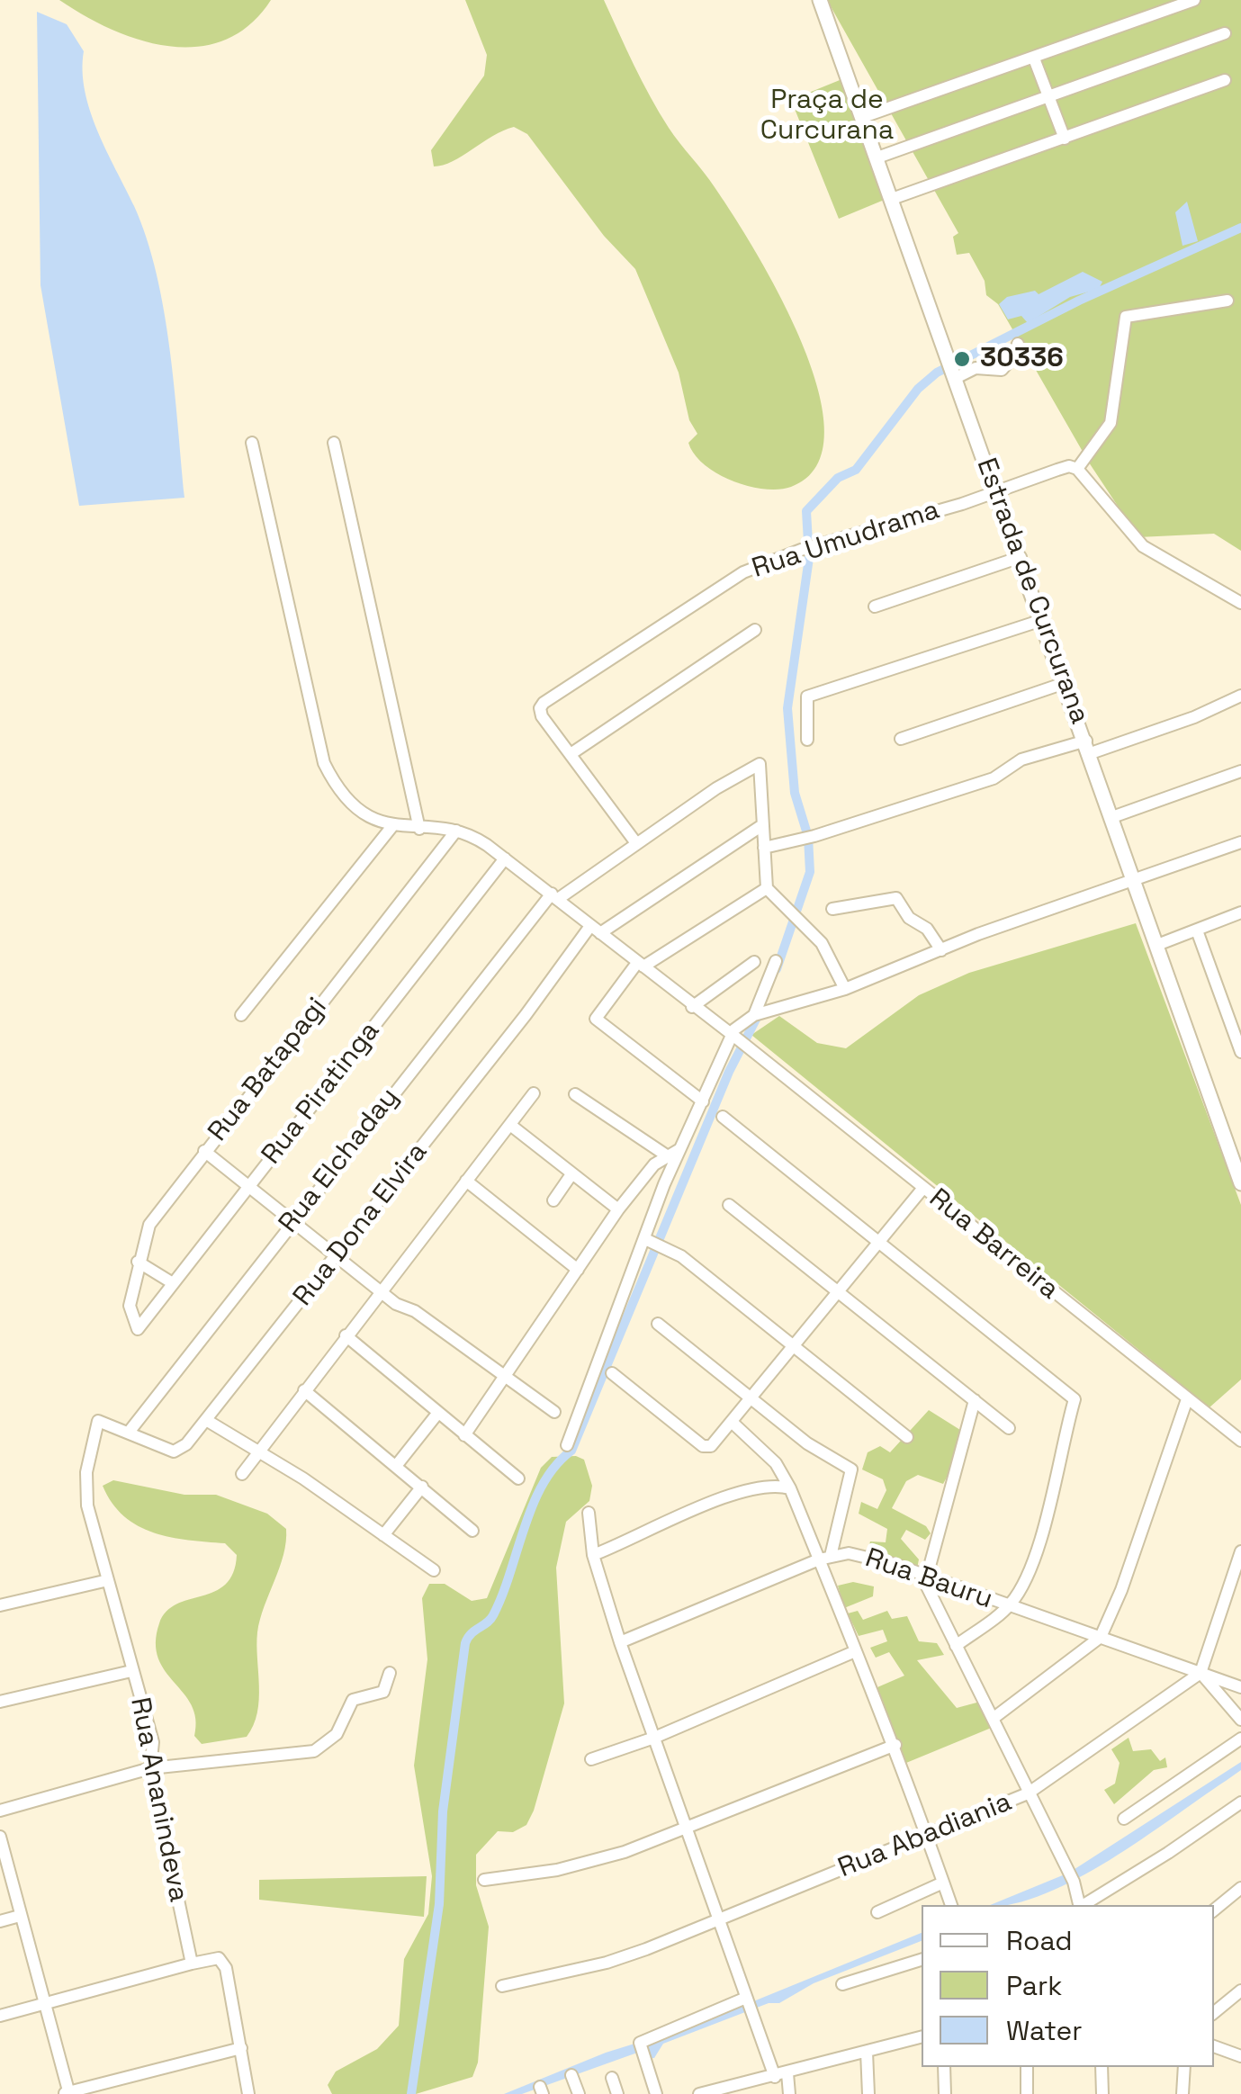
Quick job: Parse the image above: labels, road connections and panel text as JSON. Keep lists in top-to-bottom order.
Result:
{
  "streets": {
    "main road": ["Estrada de Curcurana"],
    "street": [
      "Rua Umudrama",
      "Rua Batapagi",
      "Rua Piratinga",
      "Rua Elchaday",
      "Rua Dona Elvira",
      "Rua Barreira",
      "Rua Bauru",
      "Rua Ananindeva",
      "Rua Abadiania"
    ]
  },
  "crossings": [
    ["Rua Umudrama", "Estrada de Curcurana"],
    ["Rua Batapagi", "Rua Piratinga"],
    ["Rua Batapagi", "Rua Barreira"],
    ["Rua Piratinga", "Rua Barreira"],
    ["Rua Elchaday", "Rua Dona Elvira"],
    ["Rua Elchaday", "Rua Barreira"],
    ["Rua Dona Elvira", "Rua Barreira"],
    ["Rua Dona Elvira", "Rua Ananindeva"],
    ["Rua Bauru", "Rua Abadiania"]
  ],
  "parks": ["Praça de Curcurana"],
  "places": ["30336"],
  "legend": ["Road", "Park", "Water"]
}
